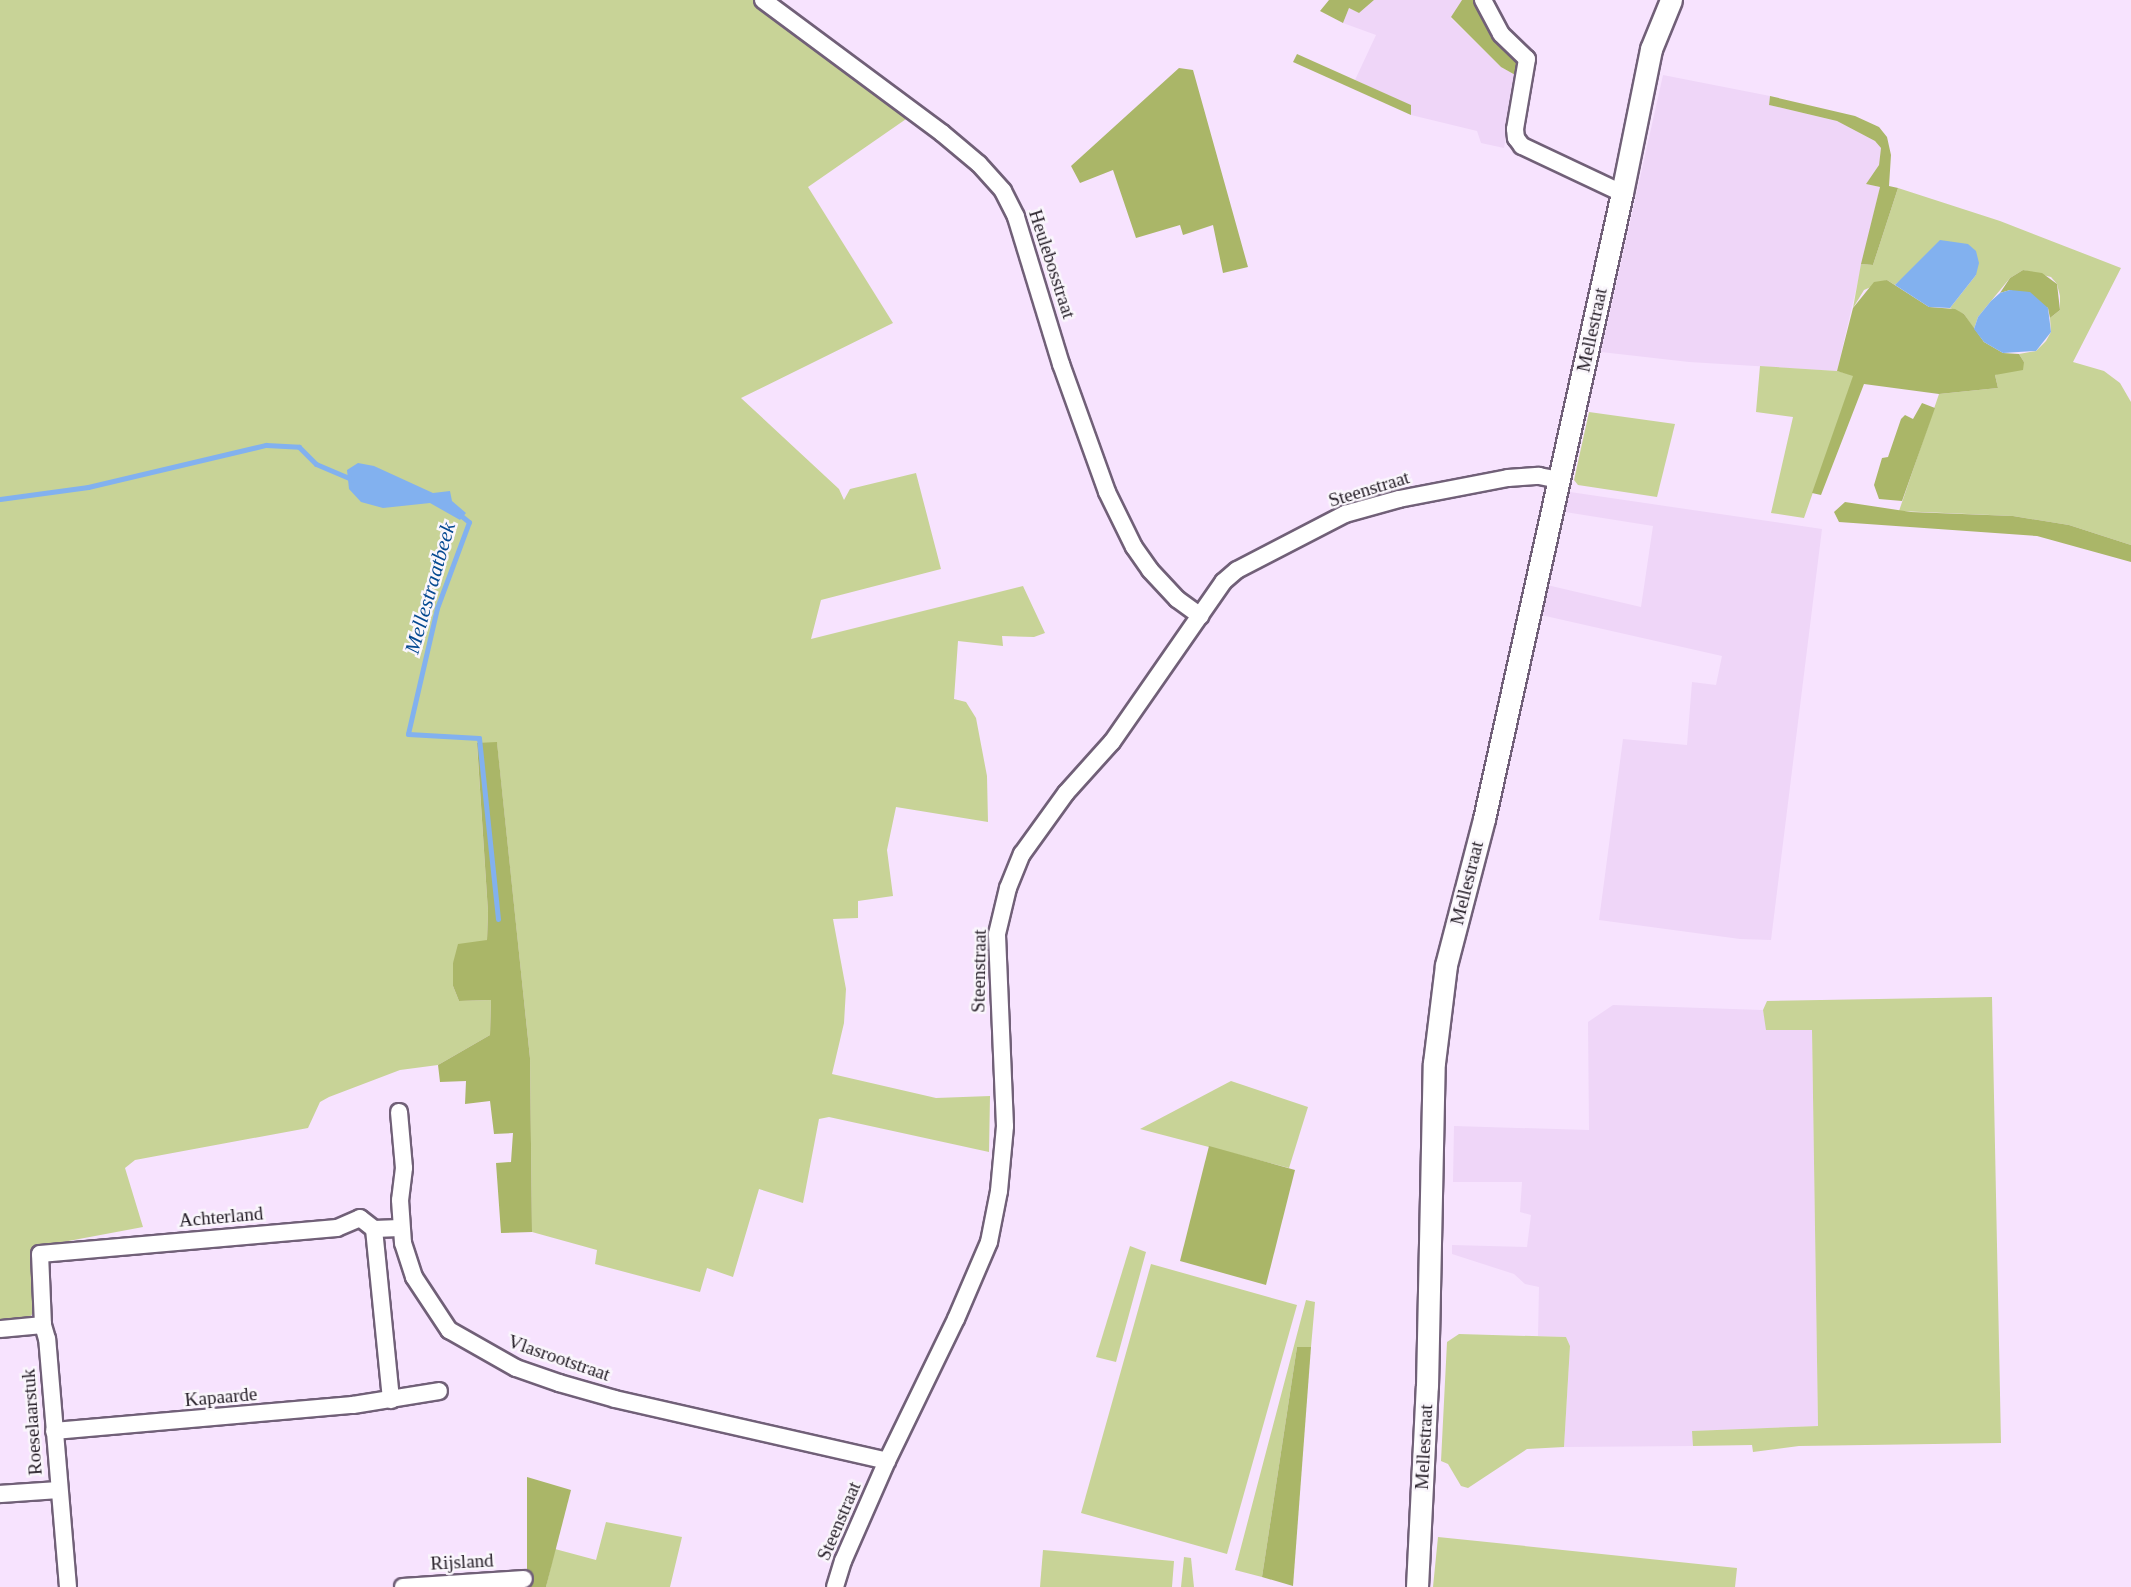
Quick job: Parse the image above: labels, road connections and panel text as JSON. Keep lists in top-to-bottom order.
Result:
{
  "streets": {
    "street": [
      "Heulebosstraat",
      "Mellestraat",
      "Steenstraat",
      "Achterland",
      "Vlasrootstraat",
      "Kapaarde",
      "Roeselaarstuk",
      "Rijsland"
    ]
  },
  "crossings": [
    ["Heulebosstraat", "Steenstraat"],
    ["Mellestraat", "Steenstraat"],
    ["Steenstraat", "Vlasrootstraat"],
    ["Achterland", "Vlasrootstraat"],
    ["Achterland", "Roeselaarstuk"],
    ["Kapaarde", "Roeselaarstuk"]
  ],
  "water": ["Mellestraatbeek"]
}
